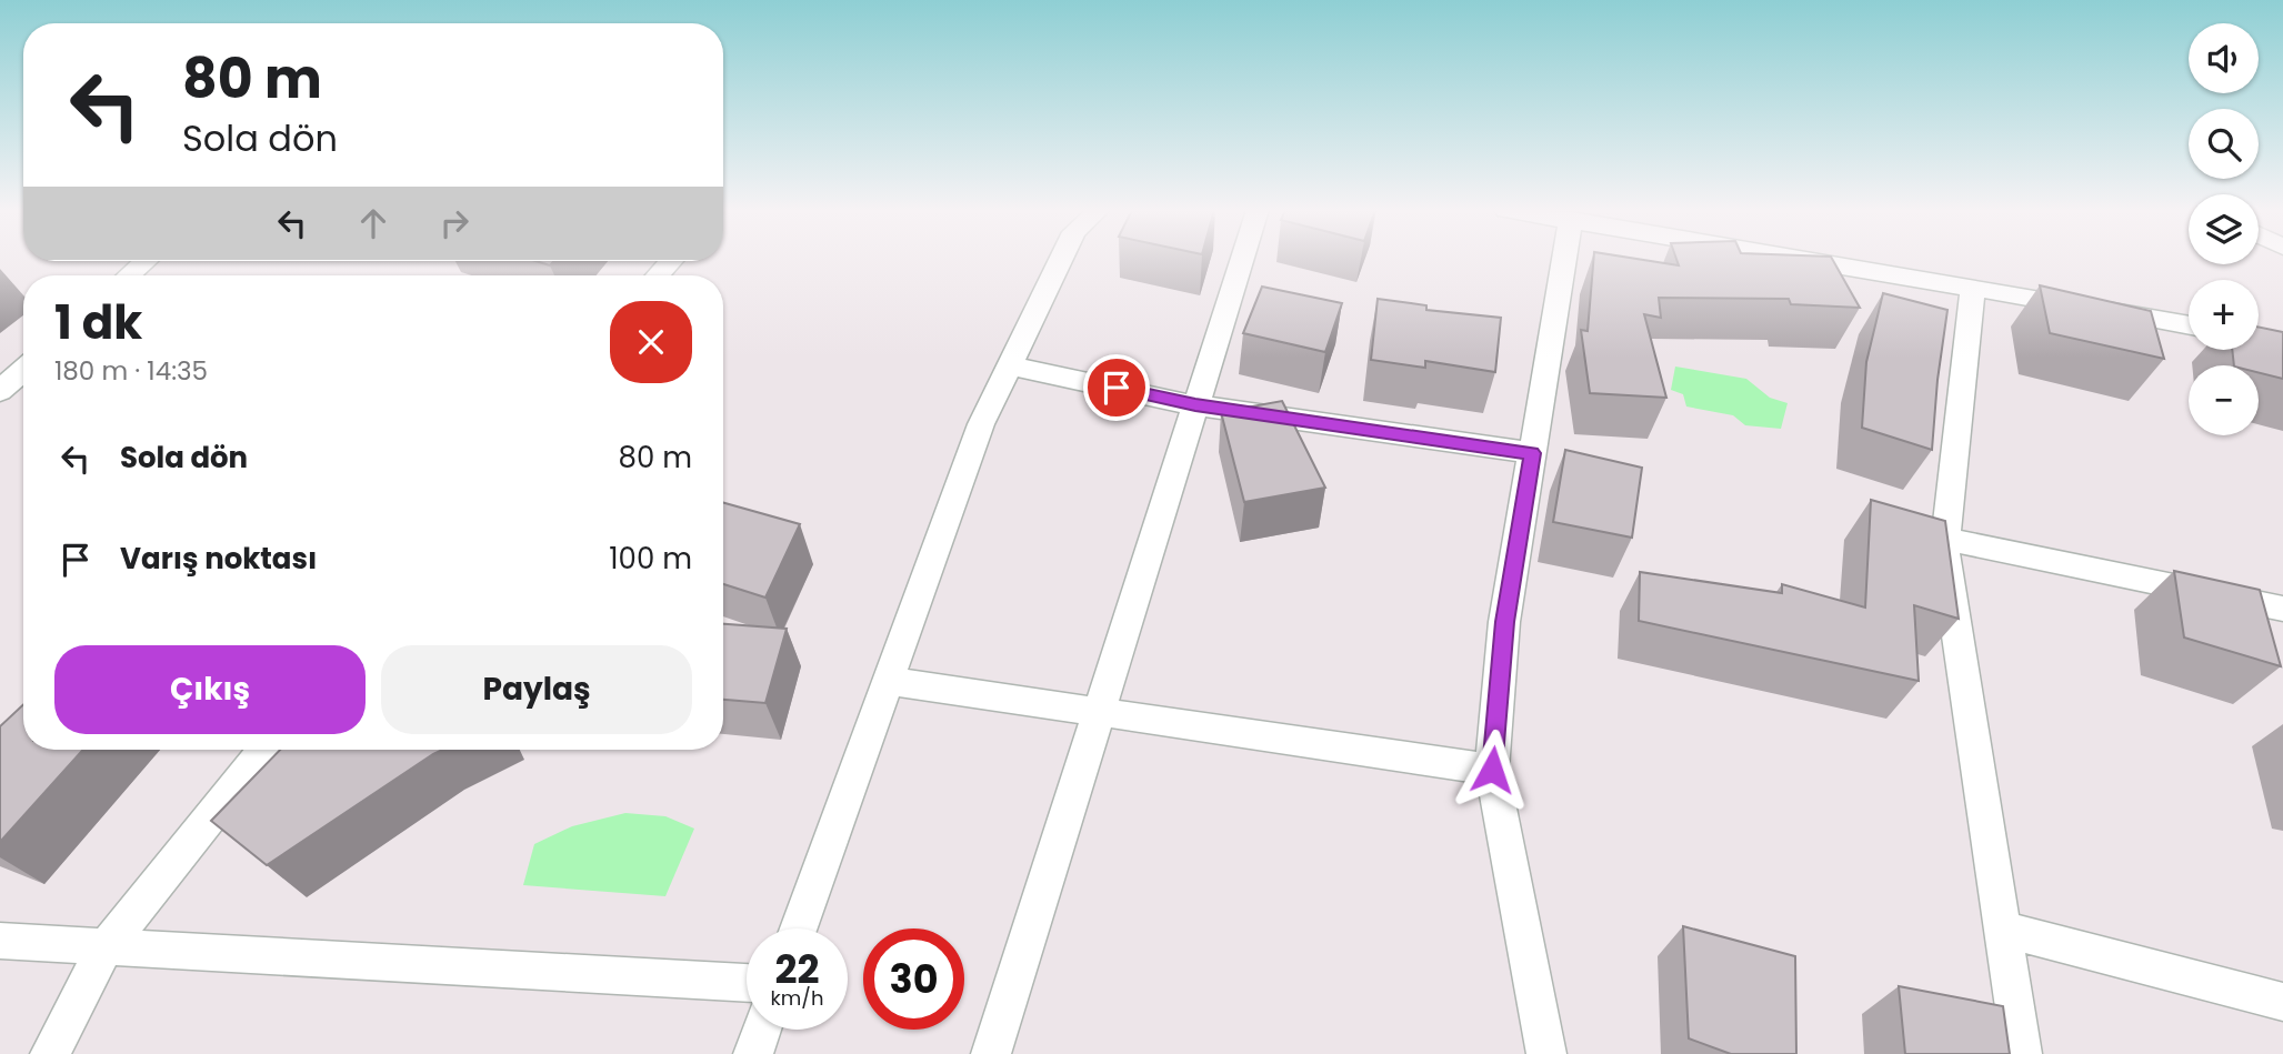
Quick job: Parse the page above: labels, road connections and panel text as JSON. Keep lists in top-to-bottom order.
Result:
{
  "page": {
    "map_buttons": ["+", "−"],
    "turn": ["80 m", "Sola dön"],
    "heading": ["1 dk", "180 m · 14:35"],
    "list": [
      {
        "name": "Sola dön",
        "value": "80 m"
      },
      {
        "name": "Varış noktası",
        "value": "100 m"
      }
    ],
    "buttons": ["Çıkış", "Paylaş"],
    "speed": "22 km/h",
    "limit": "30"
  }
}
